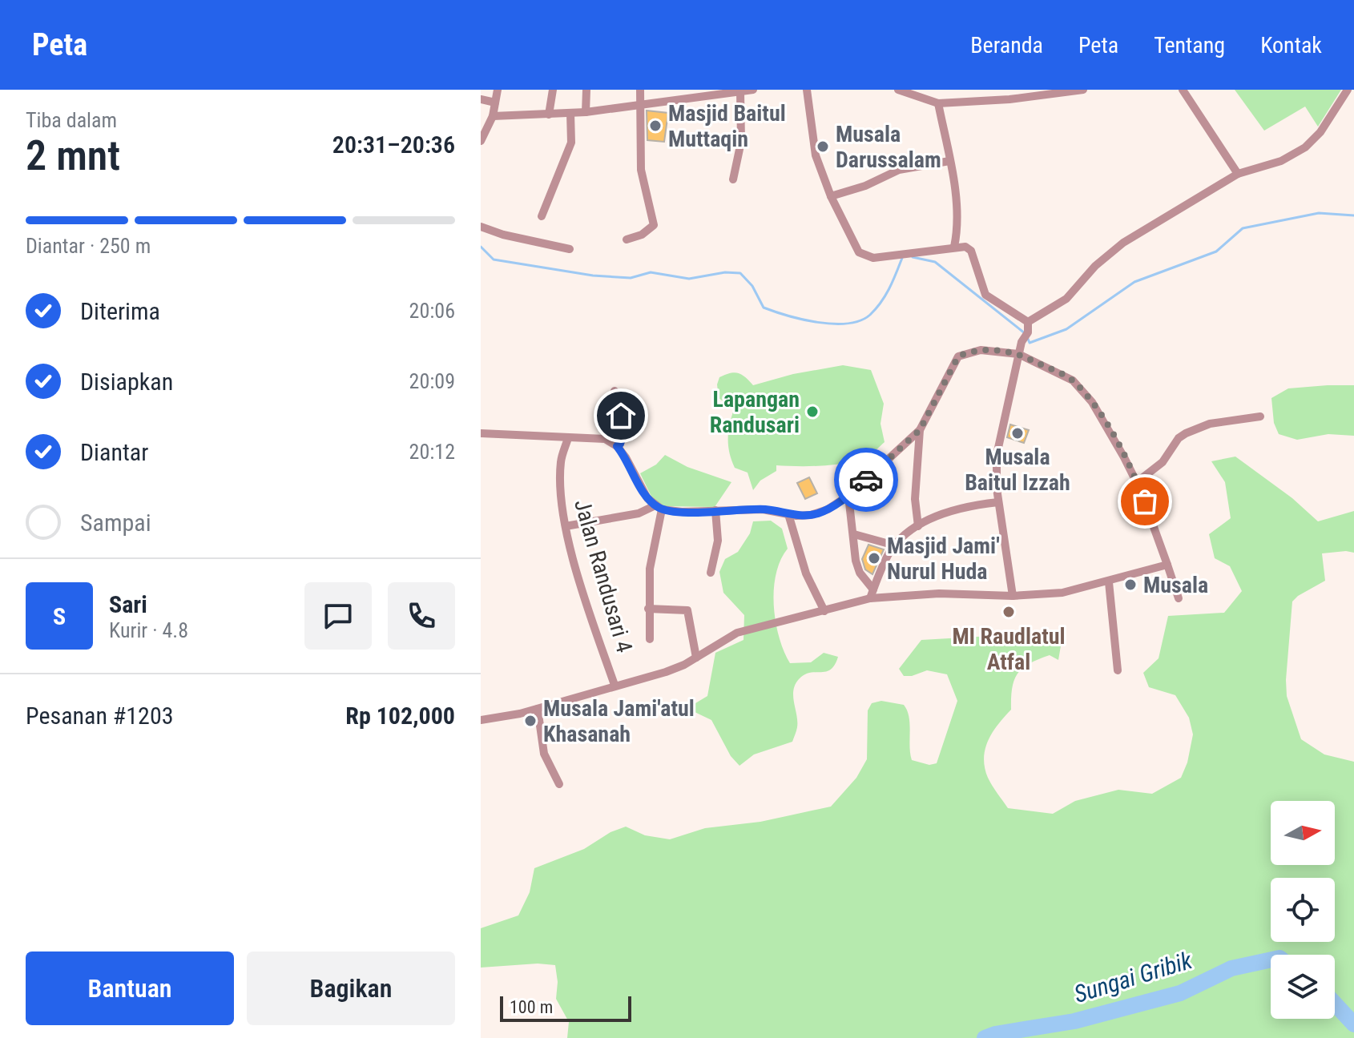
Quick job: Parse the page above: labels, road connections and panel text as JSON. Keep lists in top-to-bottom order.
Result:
{
  "streets": {
    "street": ["Jalan Randusari 4"]
  },
  "water": ["Sungai Gribik"],
  "places": [
    "Masjid Baitul Muttaqin",
    "Musala Darussalam",
    "Lapangan Randusari",
    "Musala Baitul Izzah",
    "Masjid Jami' Nurul Huda",
    "Musala",
    "MI Raudlatul Atfal",
    "Musala Jami'atul Khasanah"
  ],
  "scale_bar": "100 m",
  "north": "right",
  "page": {
    "header": "Peta",
    "nav": [
      "Beranda",
      "Peta",
      "Tentang",
      "Kontak"
    ],
    "heading": ["2 mnt", "Tiba dalam", "20:31–20:36"],
    "panel": [
      "Sari",
      "Kurir · 4.8",
      "Pesanan #1203",
      "Rp 102,000"
    ],
    "bar": "Diantar · 250 m",
    "list": [
      ["Diterima", "20:06"],
      ["Disiapkan", "20:09"],
      ["Diantar", "20:12"],
      "Sampai"
    ],
    "round": "S",
    "buttons": ["Bantuan", "Bagikan"],
    "scale": "100 m"
  }
}
